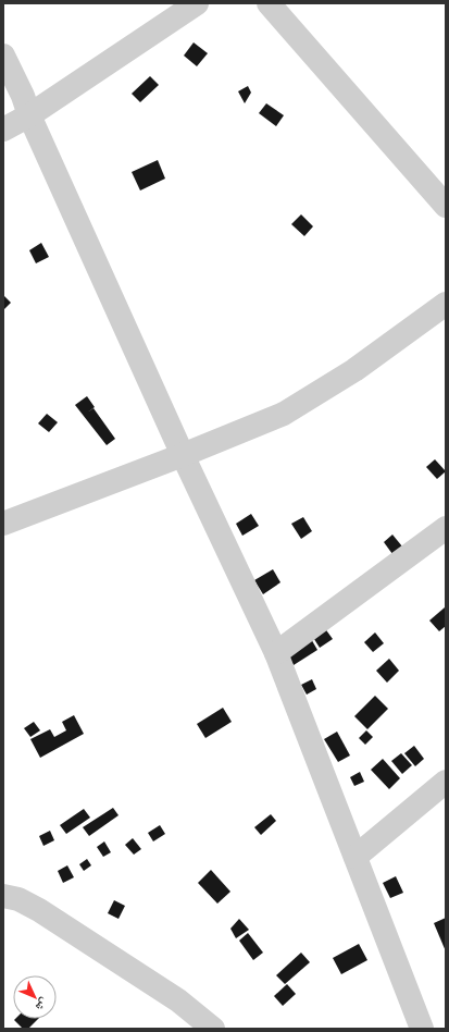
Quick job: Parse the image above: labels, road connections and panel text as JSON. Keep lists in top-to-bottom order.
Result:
{
  "north": "bottom right"
}
